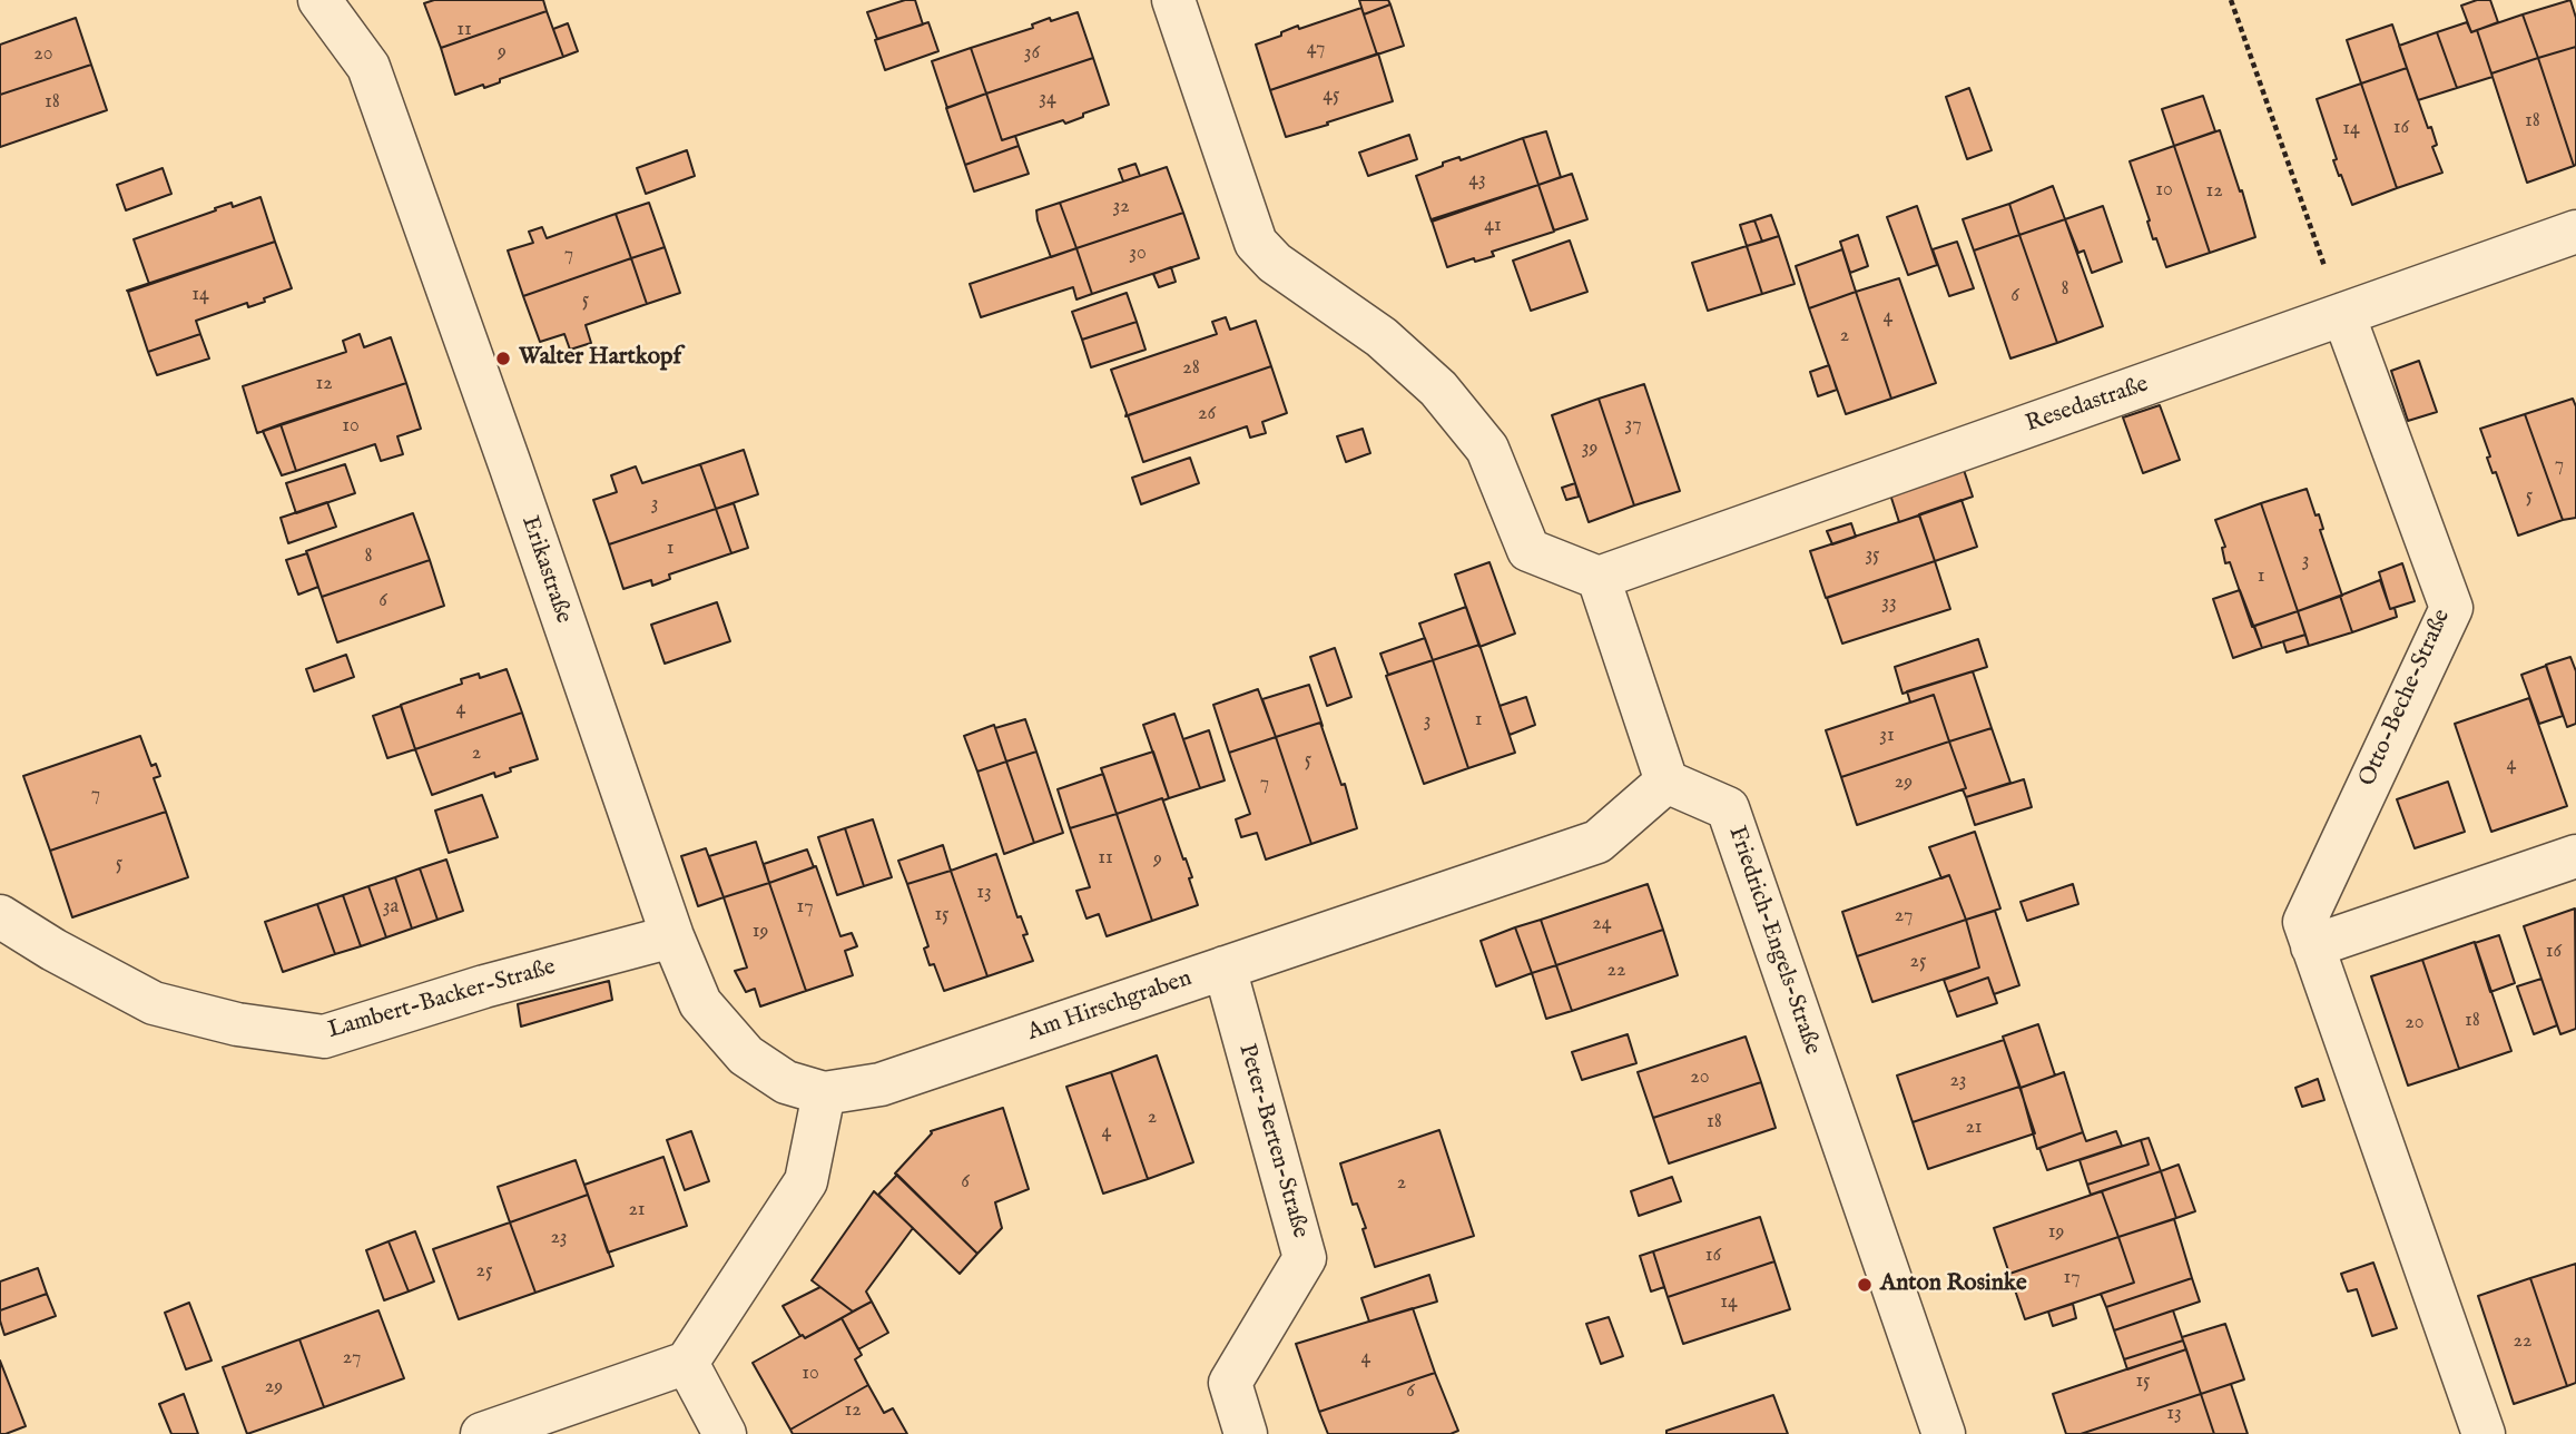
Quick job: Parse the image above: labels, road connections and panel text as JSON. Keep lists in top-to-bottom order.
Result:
{
  "streets": {
    "street": [
      "Resedastraße",
      "Erikastraße",
      "Otto-Beche-Straße",
      "Friedrich-Engels-Straße",
      "Lambert-Backer-Straße",
      "Am Hirschgraben",
      "Peter-Berten-Straße"
    ]
  },
  "crossings": [
    ["Resedastraße", "Otto-Beche-Straße"],
    ["Erikastraße", "Lambert-Backer-Straße"],
    ["Erikastraße", "Am Hirschgraben"],
    ["Friedrich-Engels-Straße", "Am Hirschgraben"],
    ["Am Hirschgraben", "Peter-Berten-Straße"]
  ],
  "places": ["Walter Hartkopf", "Anton Rosinke"],
  "house_numbers": [
    "11",
    "47",
    "9",
    "36",
    "20",
    "45",
    "34",
    "18",
    "18",
    "16",
    "14",
    "43",
    "10",
    "12",
    "32",
    "41",
    "30",
    "7",
    "8",
    "14",
    "6",
    "5",
    "4",
    "2",
    "28",
    "12",
    "26",
    "37",
    "10",
    "39",
    "7",
    "5",
    "3",
    "1",
    "35",
    "8",
    "3",
    "1",
    "6",
    "33",
    "4",
    "1",
    "3",
    "31",
    "2",
    "5",
    "4",
    "29",
    "7",
    "7",
    "11",
    "9",
    "5",
    "13",
    "3a",
    "17",
    "15",
    "27",
    "24",
    "19",
    "16",
    "25",
    "22",
    "18",
    "20",
    "20",
    "23",
    "2",
    "18",
    "21",
    "4",
    "6",
    "2",
    "21",
    "19",
    "23",
    "16",
    "25",
    "17",
    "14",
    "22",
    "27",
    "4",
    "10",
    "15",
    "29",
    "6",
    "12",
    "13"
  ]
}
